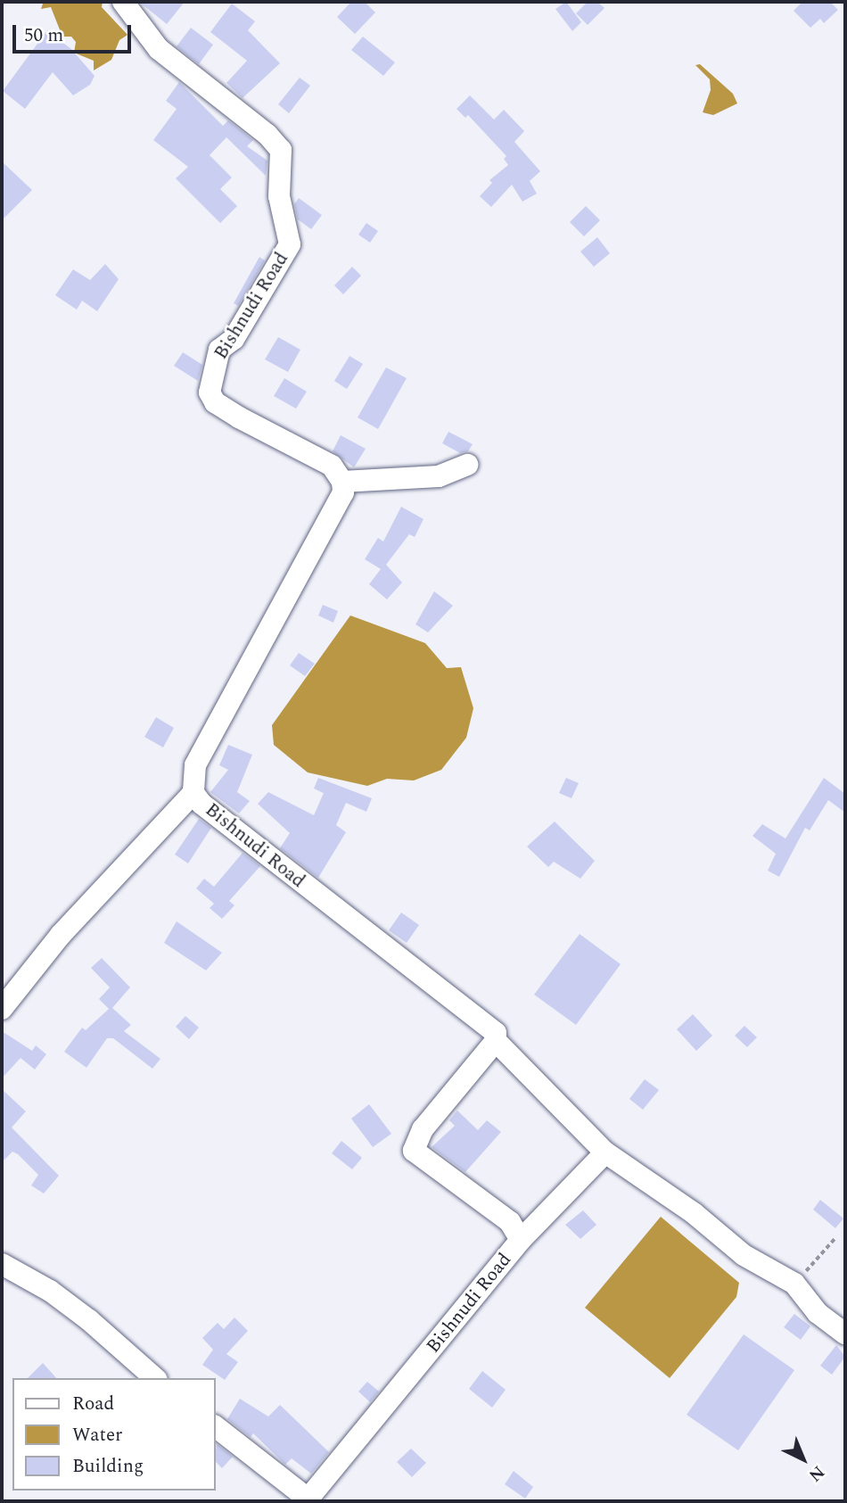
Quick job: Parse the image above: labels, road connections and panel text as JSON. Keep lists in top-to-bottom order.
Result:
{
  "streets": {
    "street": ["Bishnudi Road"]
  },
  "legend": ["Road", "Water", "Building"],
  "scale_bar": "50 m",
  "north": "bottom right"
}
